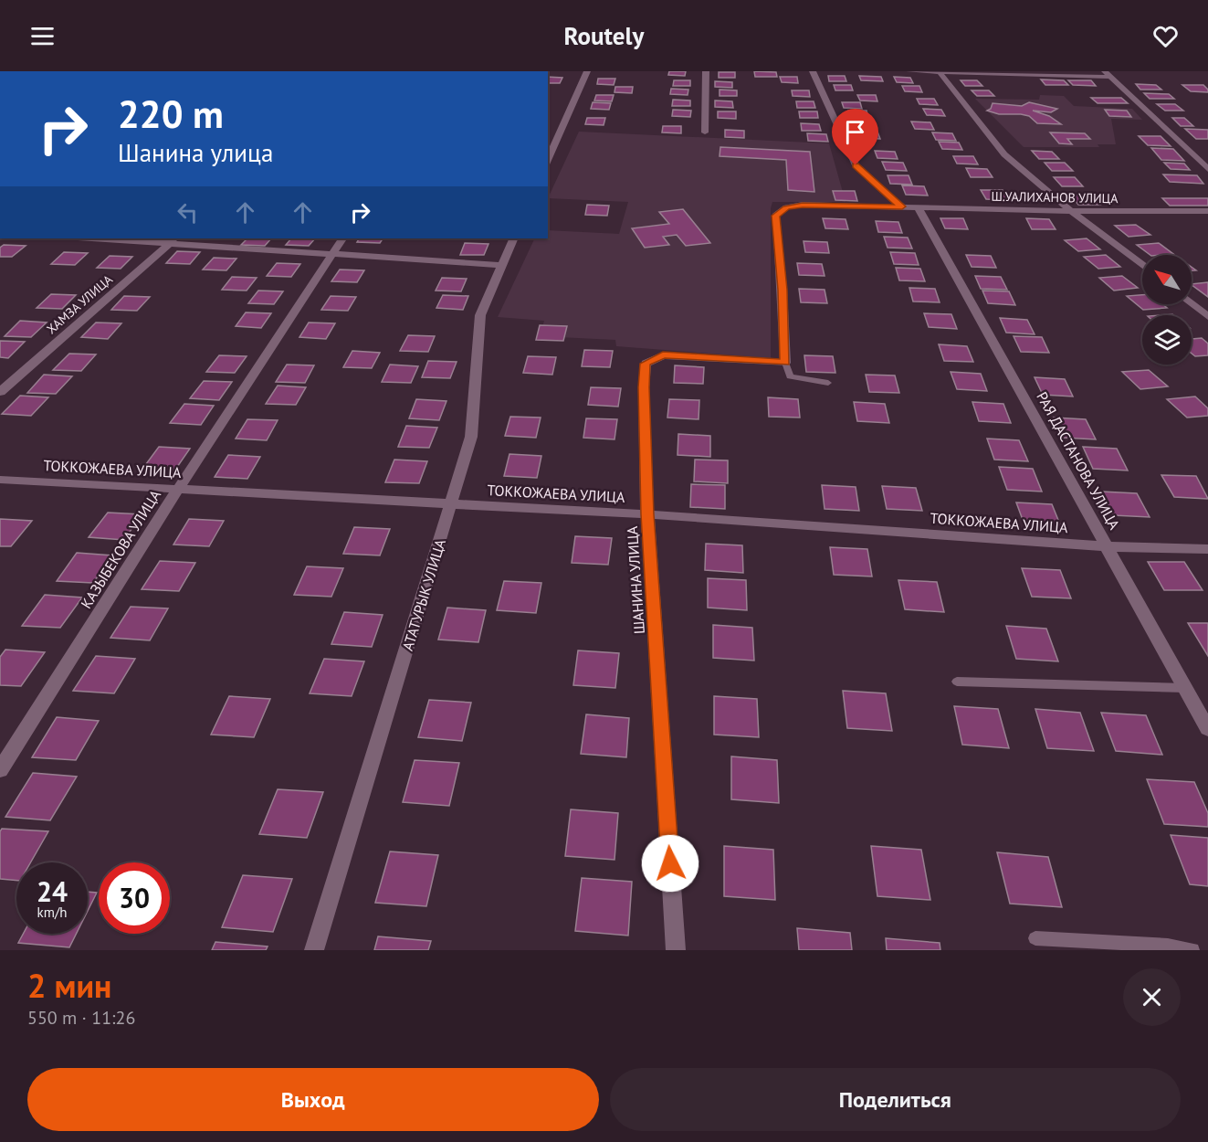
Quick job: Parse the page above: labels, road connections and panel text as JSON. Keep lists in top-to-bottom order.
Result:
{
  "streets": {
    "street": [
      "Ш.УАЛИХАНОВ УЛИЦА",
      "ХАМЗА УЛИЦА",
      "РАЯ ДАСТАНОВА УЛИЦА",
      "ТОККОЖАЕВА УЛИЦА",
      "КАЗЫБЕКОВА УЛИЦА",
      "ШАНИНА УЛИЦА",
      "АТАТУРЫК УЛИЦА"
    ]
  },
  "crossings": [
    ["Ш.УАЛИХАНОВ УЛИЦА", "РАЯ ДАСТАНОВА УЛИЦА"],
    ["РАЯ ДАСТАНОВА УЛИЦА", "ТОККОЖАЕВА УЛИЦА"],
    ["ТОККОЖАЕВА УЛИЦА", "КАЗЫБЕКОВА УЛИЦА"],
    ["ТОККОЖАЕВА УЛИЦА", "ШАНИНА УЛИЦА"],
    ["ТОККОЖАЕВА УЛИЦА", "АТАТУРЫК УЛИЦА"]
  ],
  "north": "top left",
  "page": {
    "header": "Routely",
    "turn": ["220 m", "Шанина улица"],
    "speed": "24 km/h",
    "limit": "30",
    "heading": ["2 мин", "550 m · 11:26"],
    "buttons": ["Выход", "Поделиться"]
  }
}
